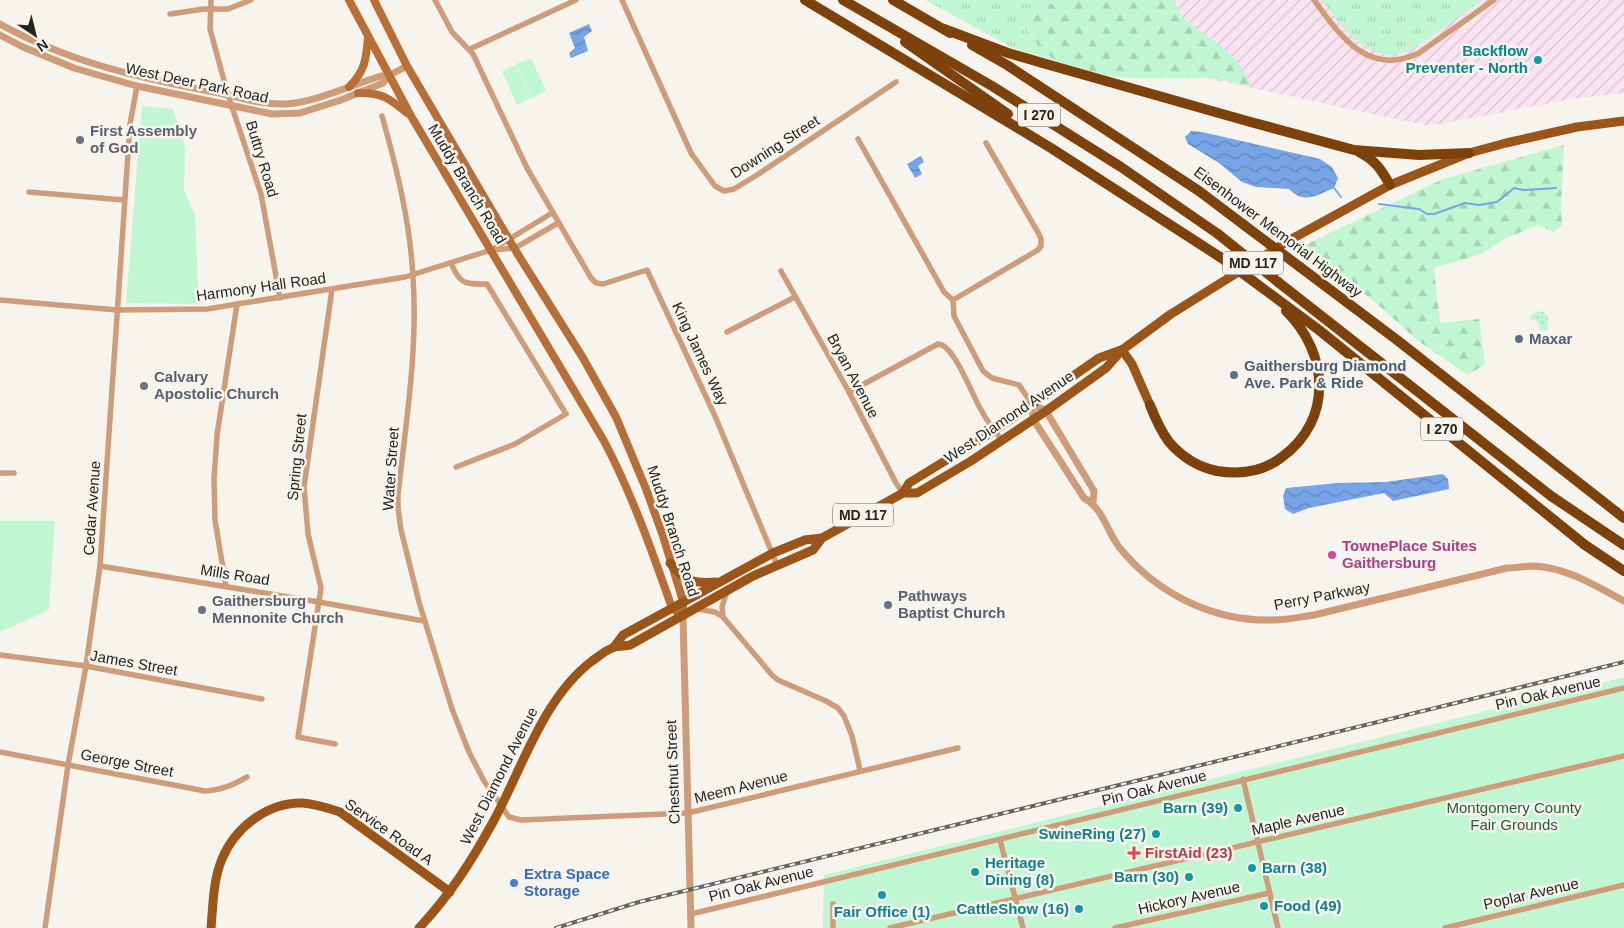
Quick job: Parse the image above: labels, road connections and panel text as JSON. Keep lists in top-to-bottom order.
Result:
{
  "streets": {
    "highway": ["I 270", "Eisenhower Memorial Highway"],
    "main road": [
      "Muddy Branch Road",
      "MD 117",
      "West Diamond Avenue",
      "Service Road A"
    ],
    "street": [
      "West Deer Park Road",
      "Downing Street",
      "Buttry Road",
      "Harmony Hall Road",
      "King James Way",
      "Bryan Avenue",
      "Spring Street",
      "Water Street",
      "Cedar Avenue",
      "Mills Road",
      "Perry Parkway",
      "James Street",
      "Pin Oak Avenue",
      "George Street",
      "Chestnut Street",
      "Meem Avenue",
      "Maple Avenue",
      "Poplar Avenue",
      "Hickory Avenue"
    ]
  },
  "crossings": [
    ["West Deer Park Road", "Buttry Road"],
    ["West Deer Park Road", "Muddy Branch Road"],
    ["West Deer Park Road", "Cedar Avenue"],
    ["Buttry Road", "Harmony Hall Road"],
    ["Muddy Branch Road", "Harmony Hall Road"],
    ["Muddy Branch Road", "West Diamond Avenue"],
    ["Muddy Branch Road", "Chestnut Street"],
    ["Harmony Hall Road", "Spring Street"],
    ["Harmony Hall Road", "Water Street"],
    ["Harmony Hall Road", "Cedar Avenue"],
    ["King James Way", "West Diamond Avenue"],
    ["Bryan Avenue", "West Diamond Avenue"],
    ["West Diamond Avenue", "Water Street"],
    ["West Diamond Avenue", "Perry Parkway"],
    ["West Diamond Avenue", "Chestnut Street"],
    ["West Diamond Avenue", "Meem Avenue"],
    ["West Diamond Avenue", "Service Road A"],
    ["Spring Street", "Mills Road"],
    ["Water Street", "Mills Road"],
    ["Water Street", "Meem Avenue"],
    ["Cedar Avenue", "Mills Road"],
    ["Cedar Avenue", "James Street"],
    ["Cedar Avenue", "George Street"],
    ["Pin Oak Avenue", "Chestnut Street"],
    ["Chestnut Street", "Meem Avenue"]
  ],
  "parks": ["Montgomery County Fair Grounds"],
  "places": {
    "other": [
      "Backflow Preventer - North",
      "First Assembly of God",
      "Maxar",
      "Gaithersburg Diamond Ave. Park & Ride",
      "Calvary Apostolic Church",
      "TownePlace Suites Gaithersburg",
      "Pathways Baptist Church",
      "Gaithersburg Mennonite Church",
      "Barn (39)",
      "SwineRing (27)",
      "Barn (38)",
      "Heritage Dining (8)",
      "Barn (30)",
      "Extra Space Storage",
      "Fair Office (1)",
      "Food (49)",
      "CattleShow (16)"
    ],
    "health": ["FirstAid (23)"]
  },
  "north": "bottom right"
}
